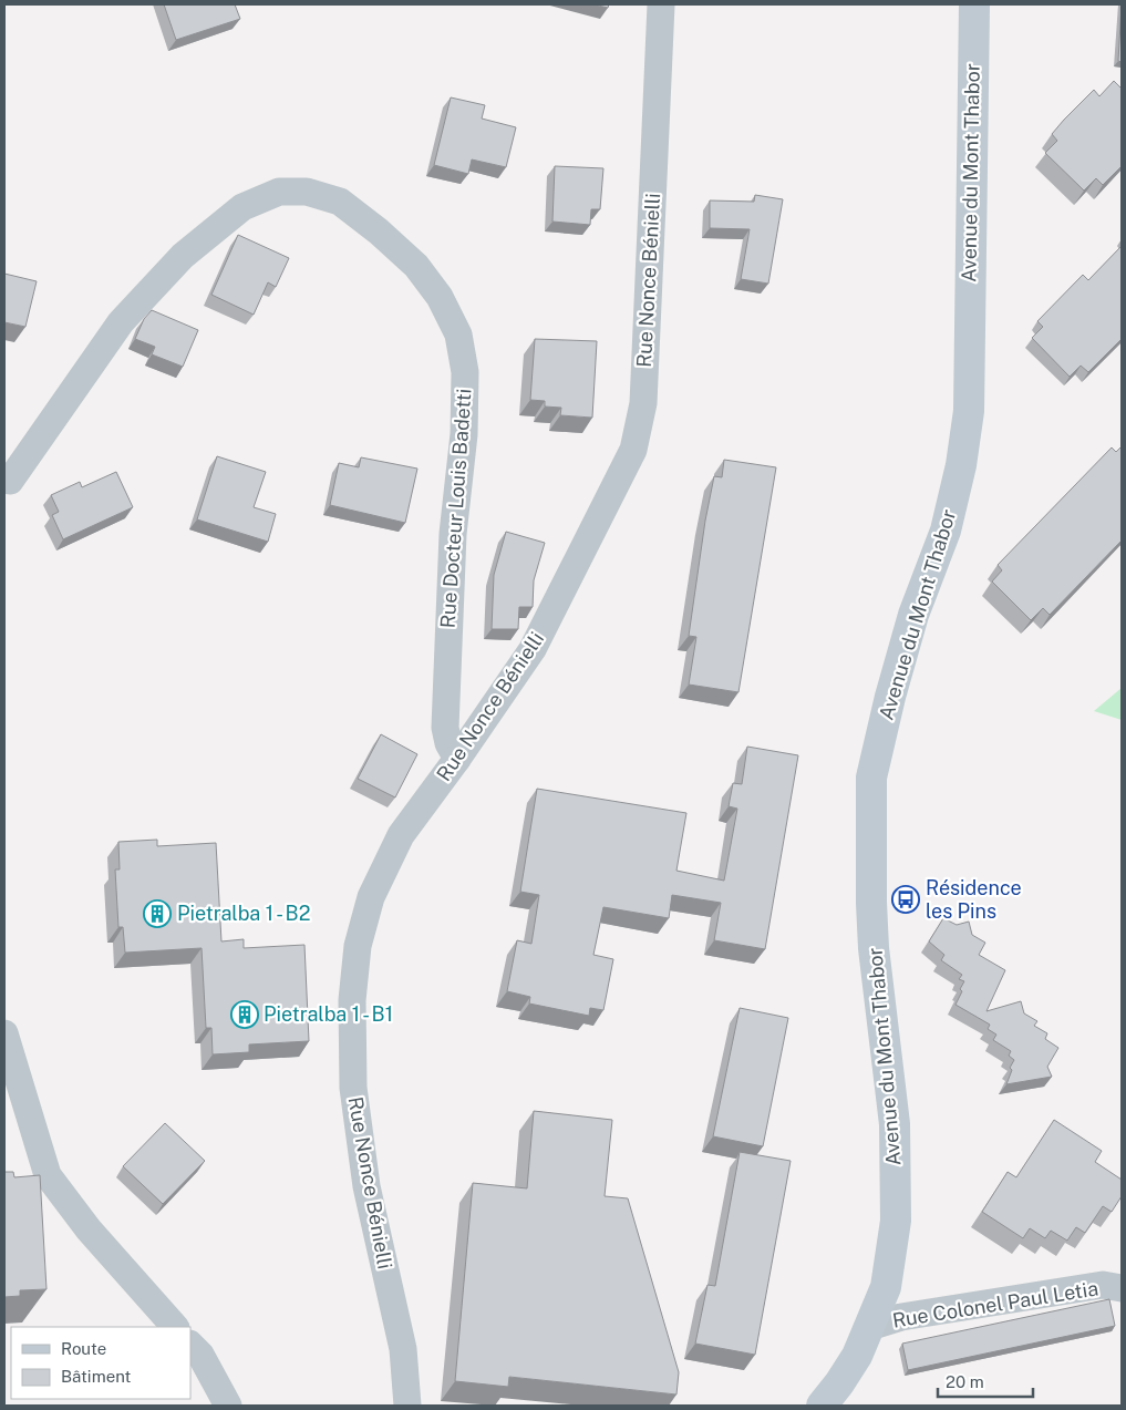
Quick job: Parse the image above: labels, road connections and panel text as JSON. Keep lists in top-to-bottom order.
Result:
{
  "streets": {
    "street": [
      "Avenue du Mont Thabor",
      "Rue Nonce Bénielli",
      "Rue Docteur Louis Badetti",
      "Rue Colonel Paul Letia"
    ]
  },
  "crossings": [
    ["Avenue du Mont Thabor", "Rue Colonel Paul Letia"],
    ["Rue Nonce Bénielli", "Rue Docteur Louis Badetti"]
  ],
  "places": {
    "bus stop": ["Résidence les Pins"],
    "building": ["Pietralba 1 - B2", "Pietralba 1 - B1"]
  },
  "legend": ["Route", "Bâtiment"],
  "scale_bar": "20 m"
}
